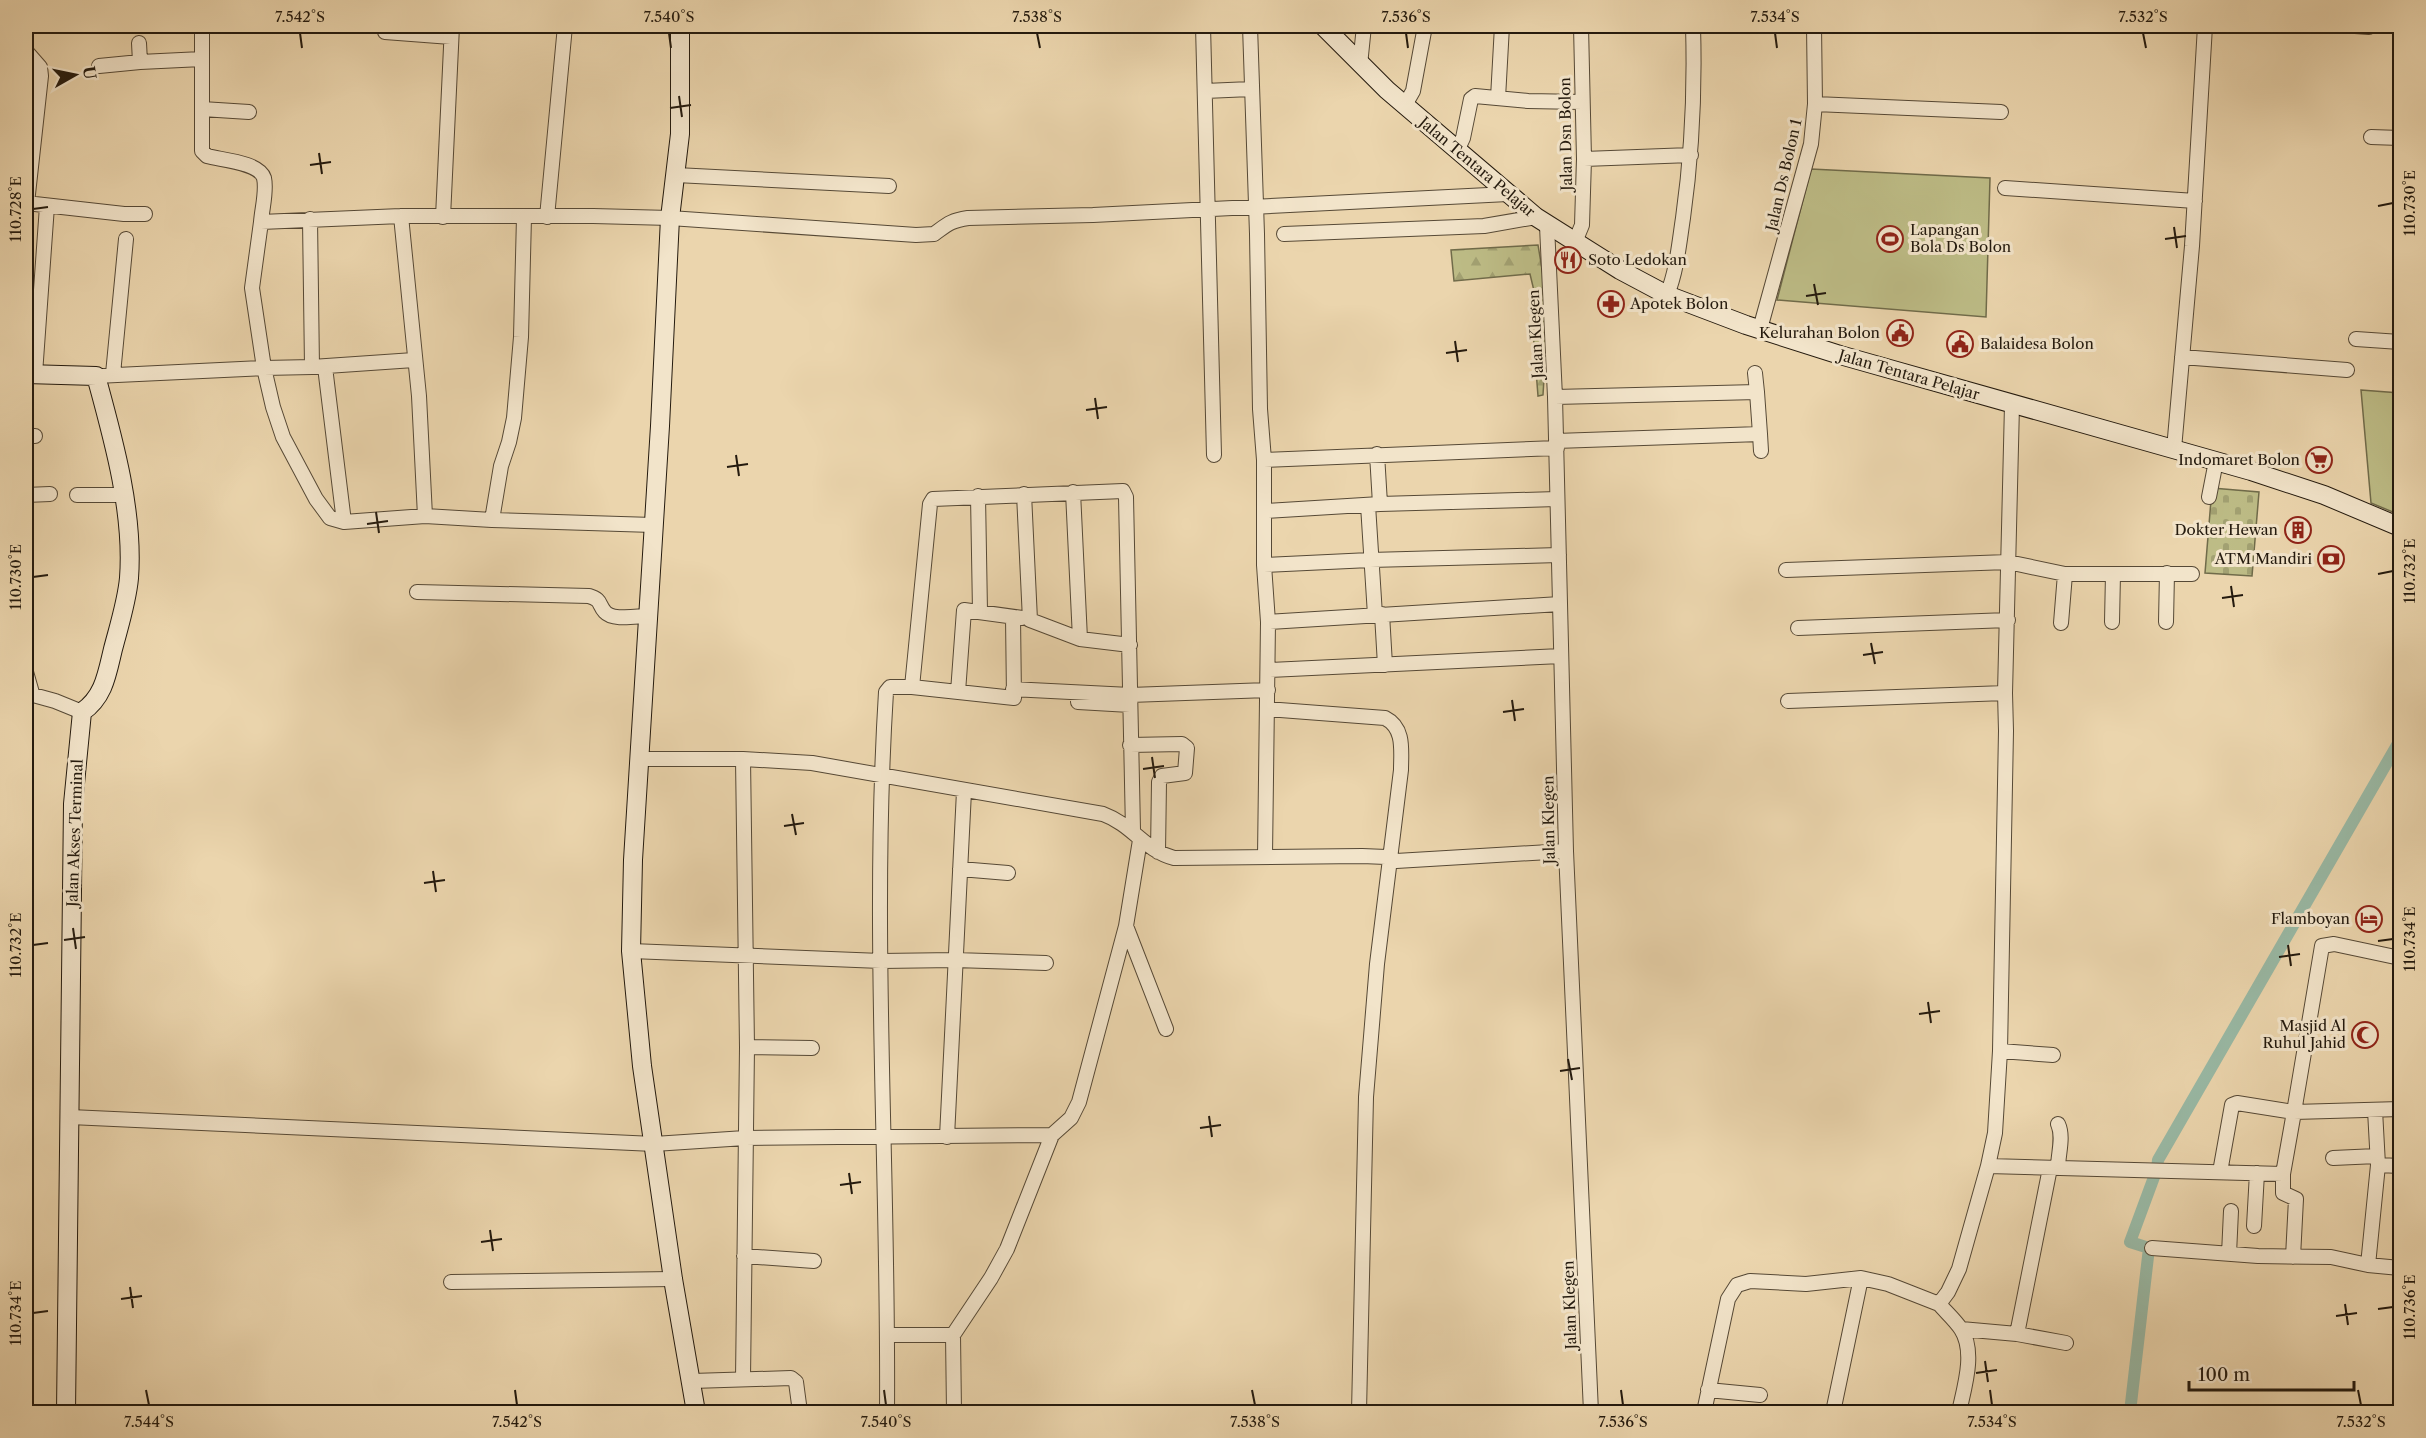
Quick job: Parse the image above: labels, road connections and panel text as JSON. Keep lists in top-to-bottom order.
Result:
{
  "streets": {
    "street": [
      "Jalan Dsn Bolon",
      "Jalan Tentara Pelajar",
      "Jalan Ds Bolon 1",
      "Jalan Klegen",
      "Jalan Akses Terminal"
    ]
  },
  "crossings": [
    ["Jalan Dsn Bolon", "Jalan Tentara Pelajar"],
    ["Jalan Tentara Pelajar", "Jalan Ds Bolon 1"],
    ["Jalan Tentara Pelajar", "Jalan Klegen"]
  ],
  "places": {
    "sports": ["Lapangan Bola Ds Bolon"],
    "restaurant": ["Soto Ledokan"],
    "pharmacy": ["Apotek Bolon"],
    "public building": ["Kelurahan Bolon", "Balaidesa Bolon"],
    "supermarket": ["Indomaret Bolon"],
    "building": ["Dokter Hewan"],
    "bank": ["ATM Mandiri"],
    "hotel": ["Flamboyan"],
    "mosque": ["Masjid Al Ruhul Jahid"]
  },
  "scale_bar": "100 m",
  "north": "right",
  "coordinates": [
    "7.542°S",
    "7.540°S",
    "7.538°S",
    "7.536°S",
    "7.534°S",
    "7.532°S",
    "110.730°E",
    "110.728°E",
    "110.732°E",
    "110.734°E",
    "110.736°E",
    "7.544°S"
  ]
}
